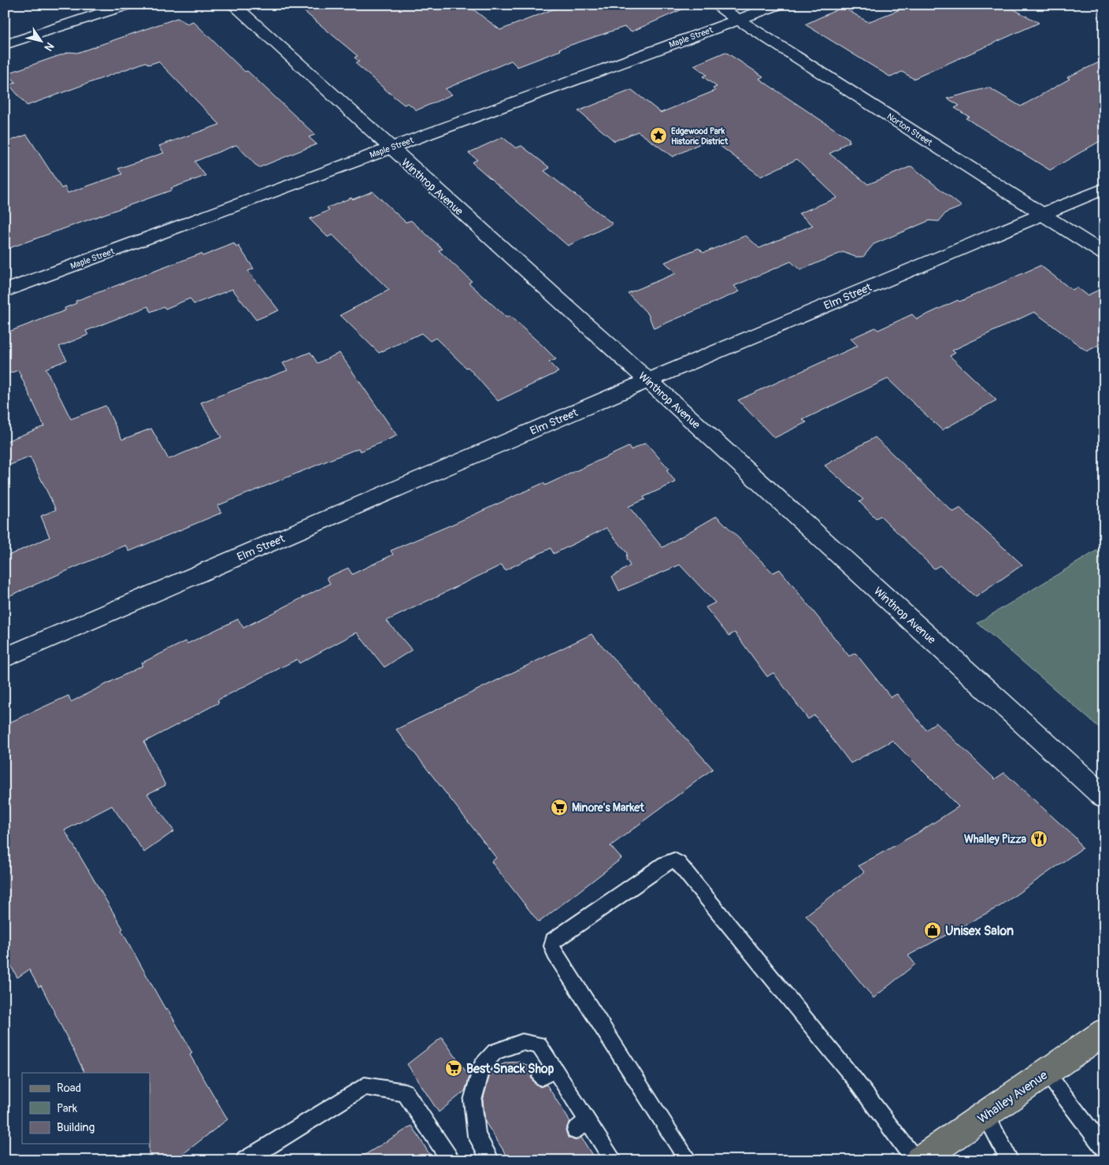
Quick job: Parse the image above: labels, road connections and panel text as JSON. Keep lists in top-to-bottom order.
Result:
{
  "streets": {
    "main road": ["Whalley Avenue"],
    "street": [
      "Maple Street",
      "Norton Street",
      "Winthrop Avenue",
      "Elm Street"
    ]
  },
  "crossings": [
    ["Maple Street", "Norton Street"],
    ["Maple Street", "Winthrop Avenue"],
    ["Norton Street", "Elm Street"],
    ["Winthrop Avenue", "Elm Street"]
  ],
  "places": {
    "place": ["Edgewood Park Historic District"],
    "supermarket": ["Minore's Market", "Best Snack Shop"],
    "restaurant": ["Whalley Pizza"],
    "shop": ["Unisex Salon"]
  },
  "legend": ["Road", "Park", "Building"],
  "north": "bottom right"
}
